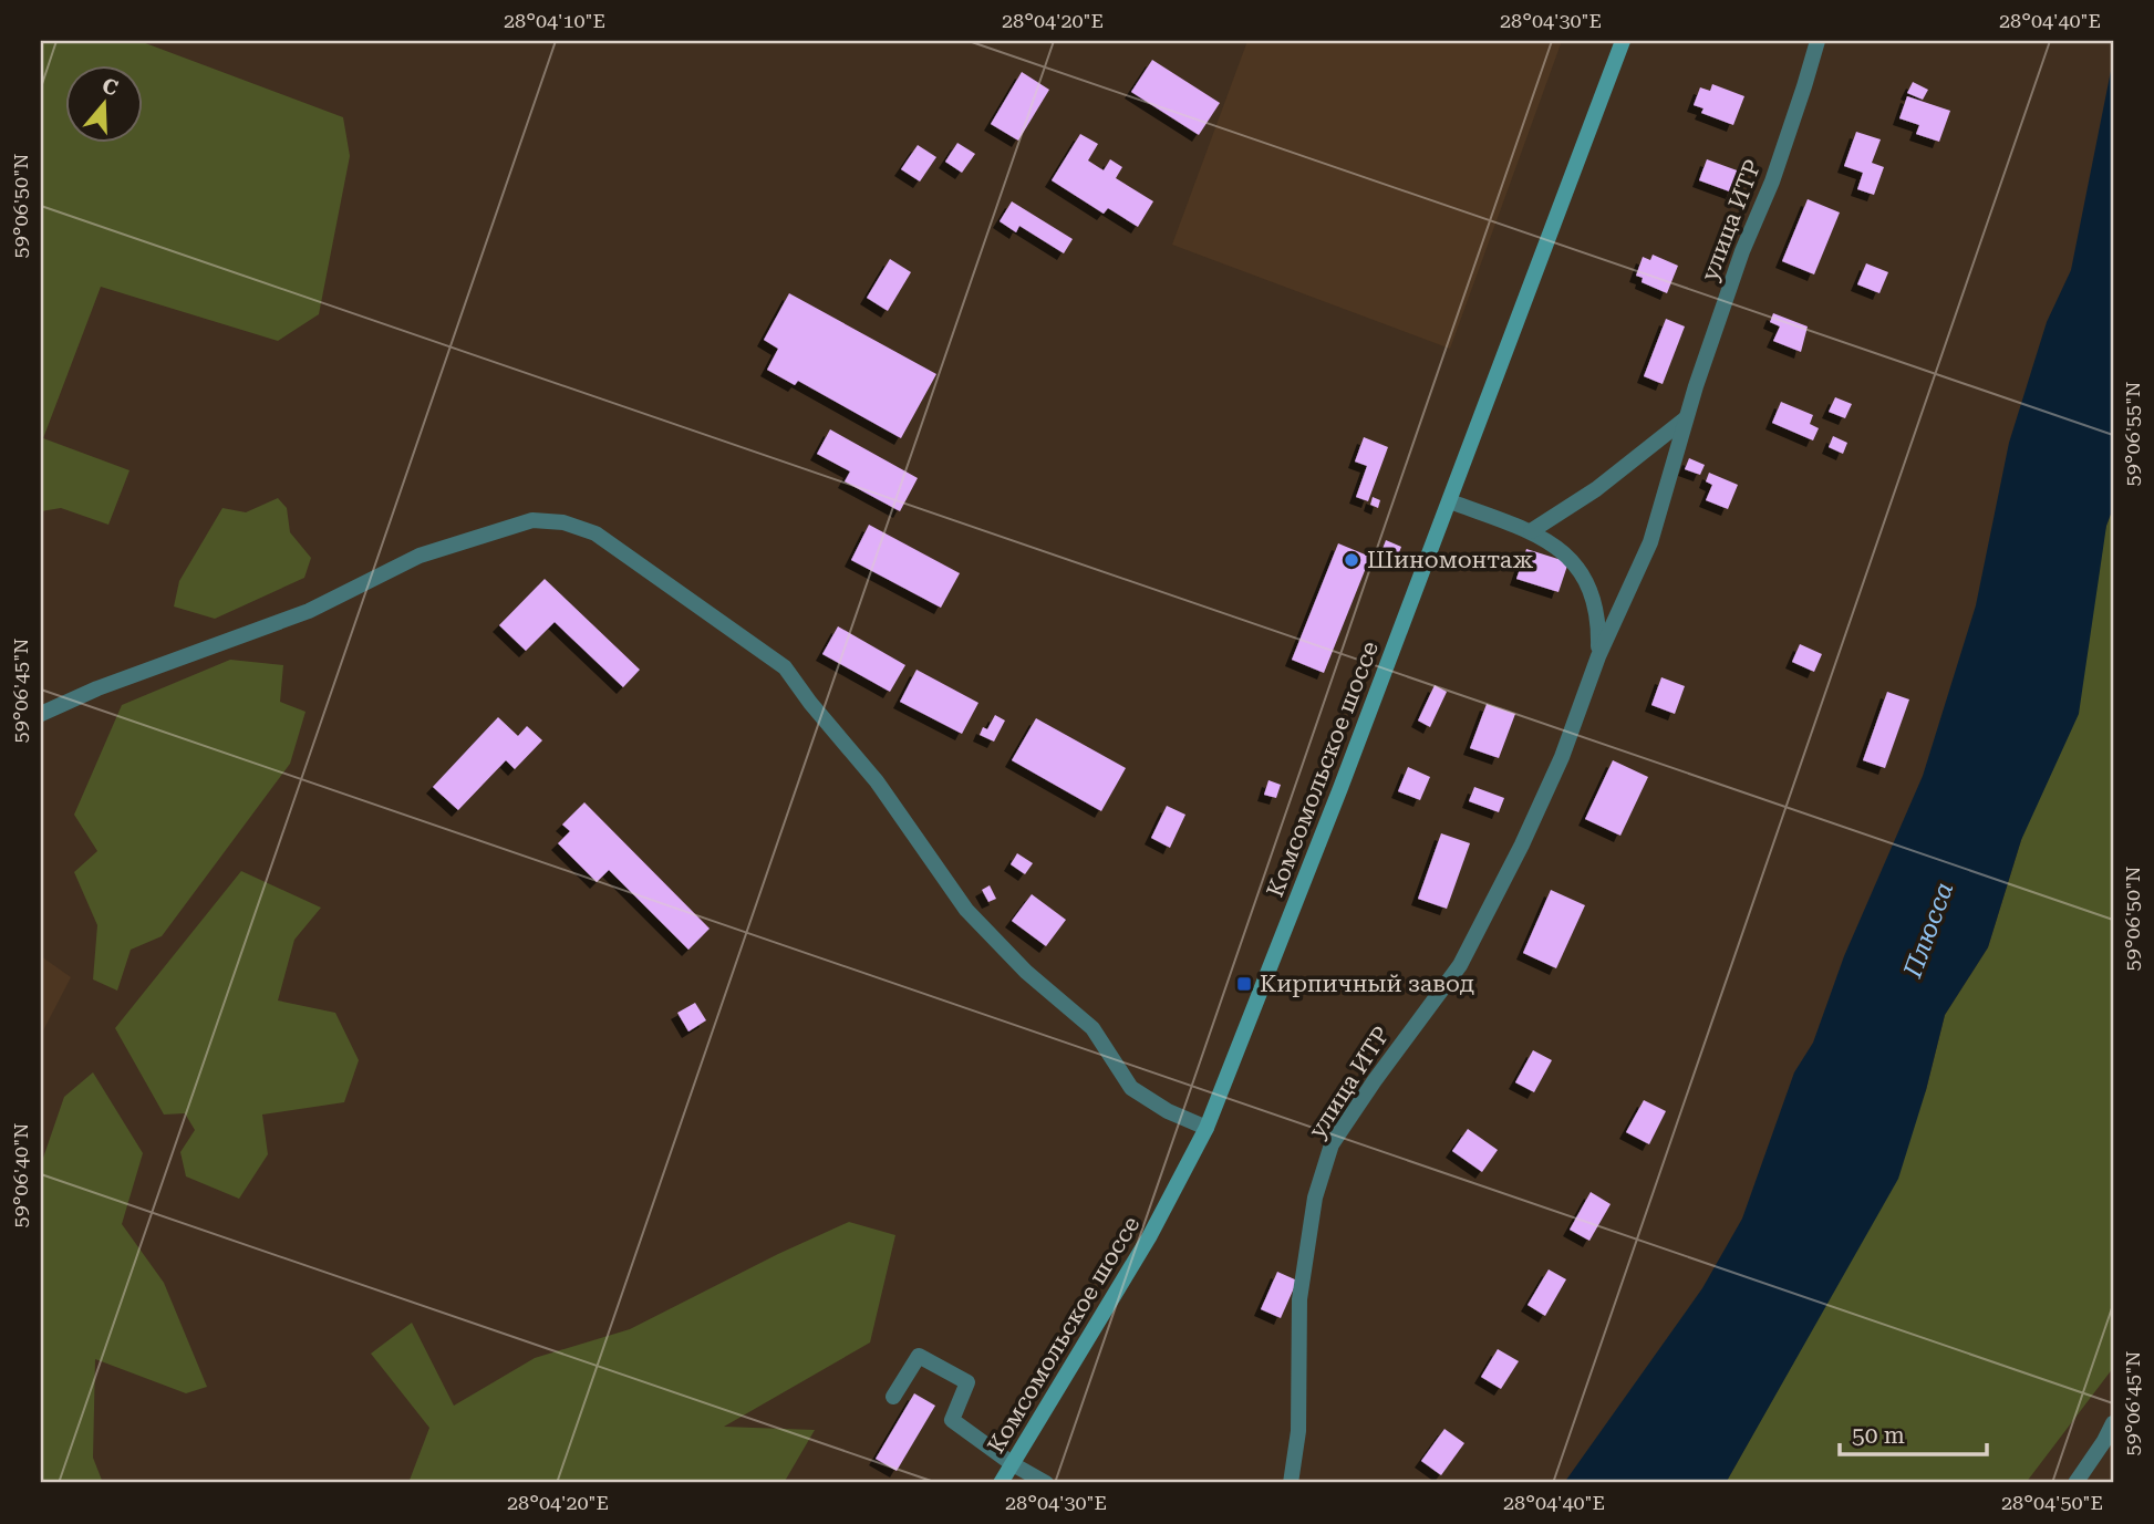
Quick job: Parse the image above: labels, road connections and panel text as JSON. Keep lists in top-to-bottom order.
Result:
{
  "streets": {
    "main road": ["Комсомольское шоссе"],
    "street": ["улица ИТР"]
  },
  "crossings": [
    ["улица ИТР", "Комсомольское шоссе"]
  ],
  "water": ["Плюсса"],
  "places": {
    "other": ["Шиномонтаж"],
    "transit": ["Кирпичный завод"]
  },
  "scale_bar": "50 m",
  "north": "top",
  "coordinates": [
    "28°04'10\"E",
    "28°04'20\"E",
    "28°04'30\"E",
    "28°04'40\"E",
    "59°06'50\"N",
    "59°06'55\"N",
    "59°06'45\"N",
    "59°06'40\"N",
    "28°04'50\"E"
  ]
}
